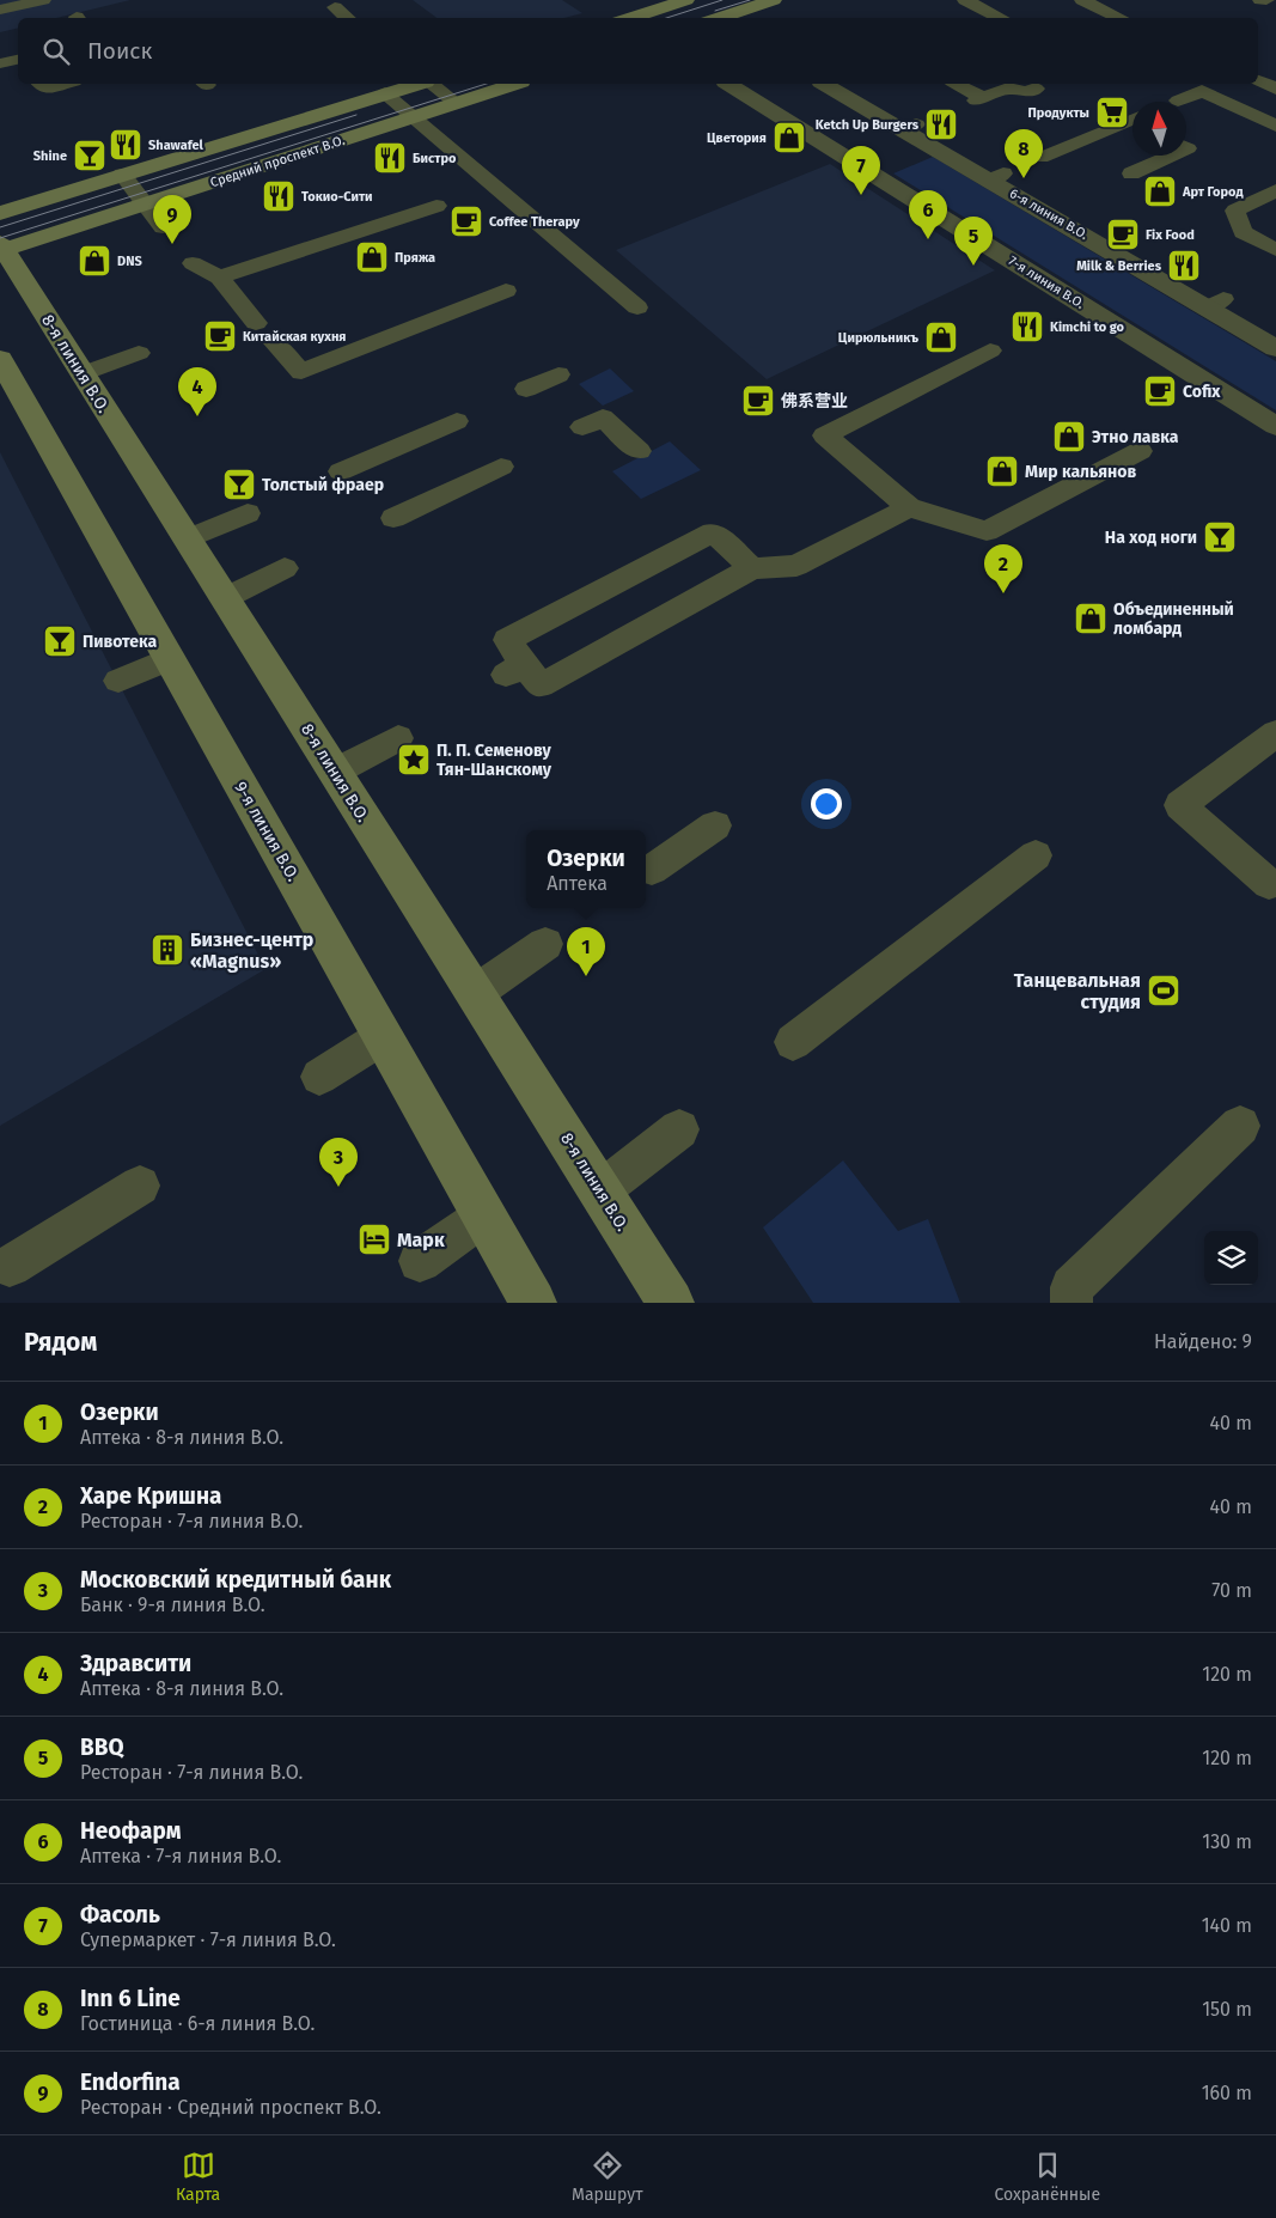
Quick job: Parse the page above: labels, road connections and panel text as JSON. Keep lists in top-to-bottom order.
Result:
{
  "streets": {
    "main road": ["Средний проспект В.О.", "8-я линия В.О.", "9-я линия В.О."],
    "street": ["6-я линия В.О.", "7-я линия В.О."]
  },
  "crossings": [
    ["Средний проспект В.О.", "8-я линия В.О."]
  ],
  "places": {
    "supermarket": ["Продукты"],
    "restaurant": [
      "Ketch Up Burgers",
      "Shawafel",
      "Бистро",
      "Токио-Сити",
      "Milk & Berries",
      "Kimchi to go"
    ],
    "shop": [
      "Цветория",
      "Арт Город",
      "Пряжа",
      "DNS",
      "Цирюльникъ",
      "Этно лавка",
      "Мир кальянов",
      "Объединенный ломбард"
    ],
    "bar": [
      "Shine",
      "Толстый фраер",
      "На ход ноги",
      "Пивотека"
    ],
    "cafe": [
      "Coffee Therapy",
      "Fix Food",
      "Китайская кухня",
      "Cofix",
      "佛系营业"
    ],
    "place": ["П. П. Семенову Тян-Шанскому"],
    "building": ["Бизнес-центр «Magnus»"],
    "sports": ["Танцевальная студия"],
    "hotel": ["Марк"]
  },
  "north": "top",
  "page": {
    "search": "Поиск",
    "pins": [
      "8",
      "7",
      "6",
      "9",
      "5",
      "4",
      "2",
      "1",
      "3"
    ],
    "popup": ["Озерки", "Аптека"],
    "heading": ["Рядом", "Найдено: 9"],
    "list": [
      {
        "mark": "1",
        "name": "Озерки",
        "note": "Аптека · 8-я линия В.О.",
        "value": "40 m"
      },
      {
        "mark": "2",
        "name": "Харе Кришна",
        "note": "Ресторан · 7-я линия В.О.",
        "value": "40 m"
      },
      {
        "mark": "3",
        "name": "Московский кредитный банк",
        "note": "Банк · 9-я линия В.О.",
        "value": "70 m"
      },
      {
        "mark": "4",
        "name": "Здравсити",
        "note": "Аптека · 8-я линия В.О.",
        "value": "120 m"
      },
      {
        "mark": "5",
        "name": "BBQ",
        "note": "Ресторан · 7-я линия В.О.",
        "value": "120 m"
      },
      {
        "mark": "6",
        "name": "Неофарм",
        "note": "Аптека · 7-я линия В.О.",
        "value": "130 m"
      },
      {
        "mark": "7",
        "name": "Фасоль",
        "note": "Супермаркет · 7-я линия В.О.",
        "value": "140 m"
      },
      {
        "mark": "8",
        "name": "Inn 6 Line",
        "note": "Гостиница · 6-я линия В.О.",
        "value": "150 m"
      },
      {
        "mark": "9",
        "name": "Endorfina",
        "note": "Ресторан · Средний проспект В.О.",
        "value": "160 m"
      }
    ],
    "nav": ["Карта", "Маршрут", "Сохранённые"]
  }
}
